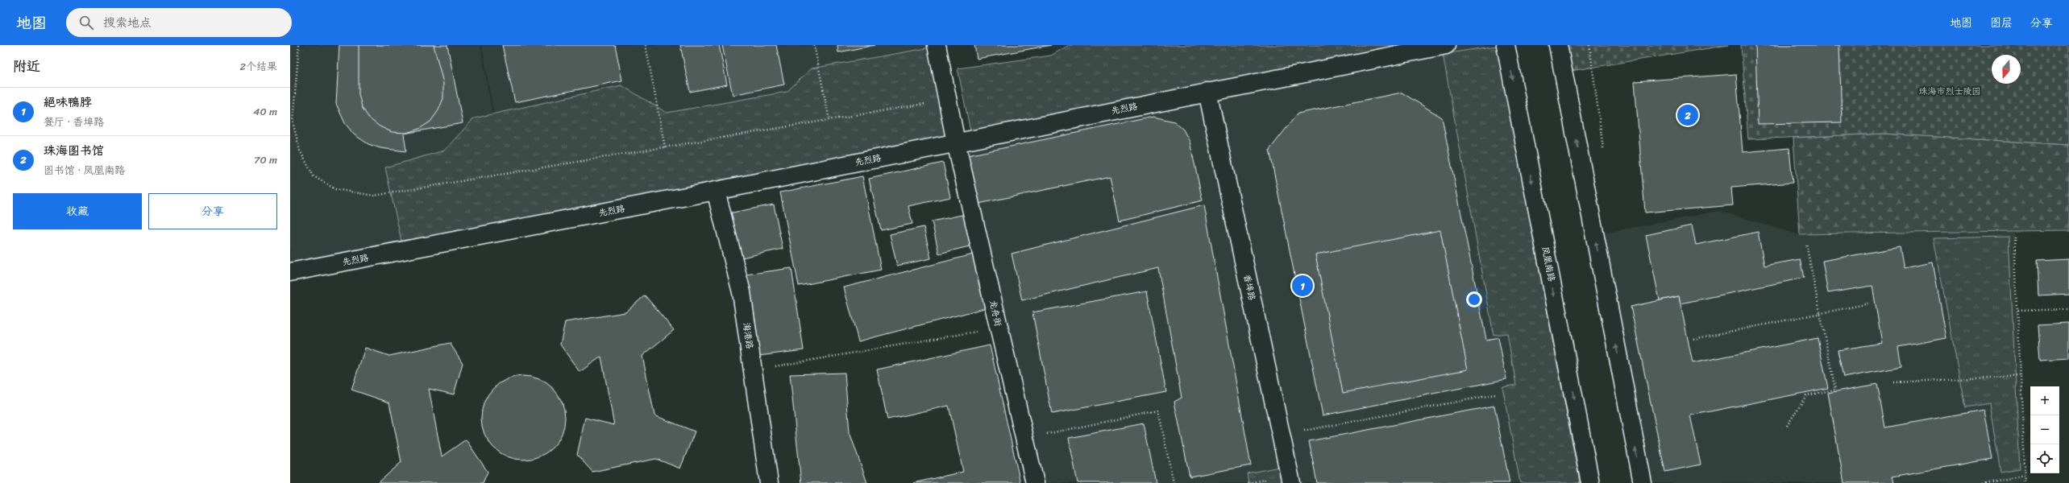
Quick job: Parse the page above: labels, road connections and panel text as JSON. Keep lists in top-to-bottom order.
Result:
{
  "streets": {
    "street": [
      "先烈路",
      "凤凰南路",
      "香埠路",
      "龙舟街",
      "海港路"
    ]
  },
  "crossings": [
    ["先烈路", "香埠路"],
    ["先烈路", "龙舟街"],
    ["先烈路", "海港路"]
  ],
  "parks": ["珠海市烈士陵园"],
  "north": "bottom",
  "page": {
    "header": "地图",
    "search": "搜索地点",
    "nav": ["地图", "图层", "分享"],
    "heading": ["附近", "2个结果"],
    "list": [
      {
        "mark": "1",
        "name": "絕味鴨脖",
        "note": "餐厅 · 香埠路",
        "value": "40 m"
      },
      {
        "mark": "2",
        "name": "珠海图书馆",
        "note": "图书馆 · 凤凰南路",
        "value": "70 m"
      }
    ],
    "pins": ["2", "1"],
    "buttons": ["收藏", "分享"],
    "map_buttons": ["+", "−"]
  }
}
